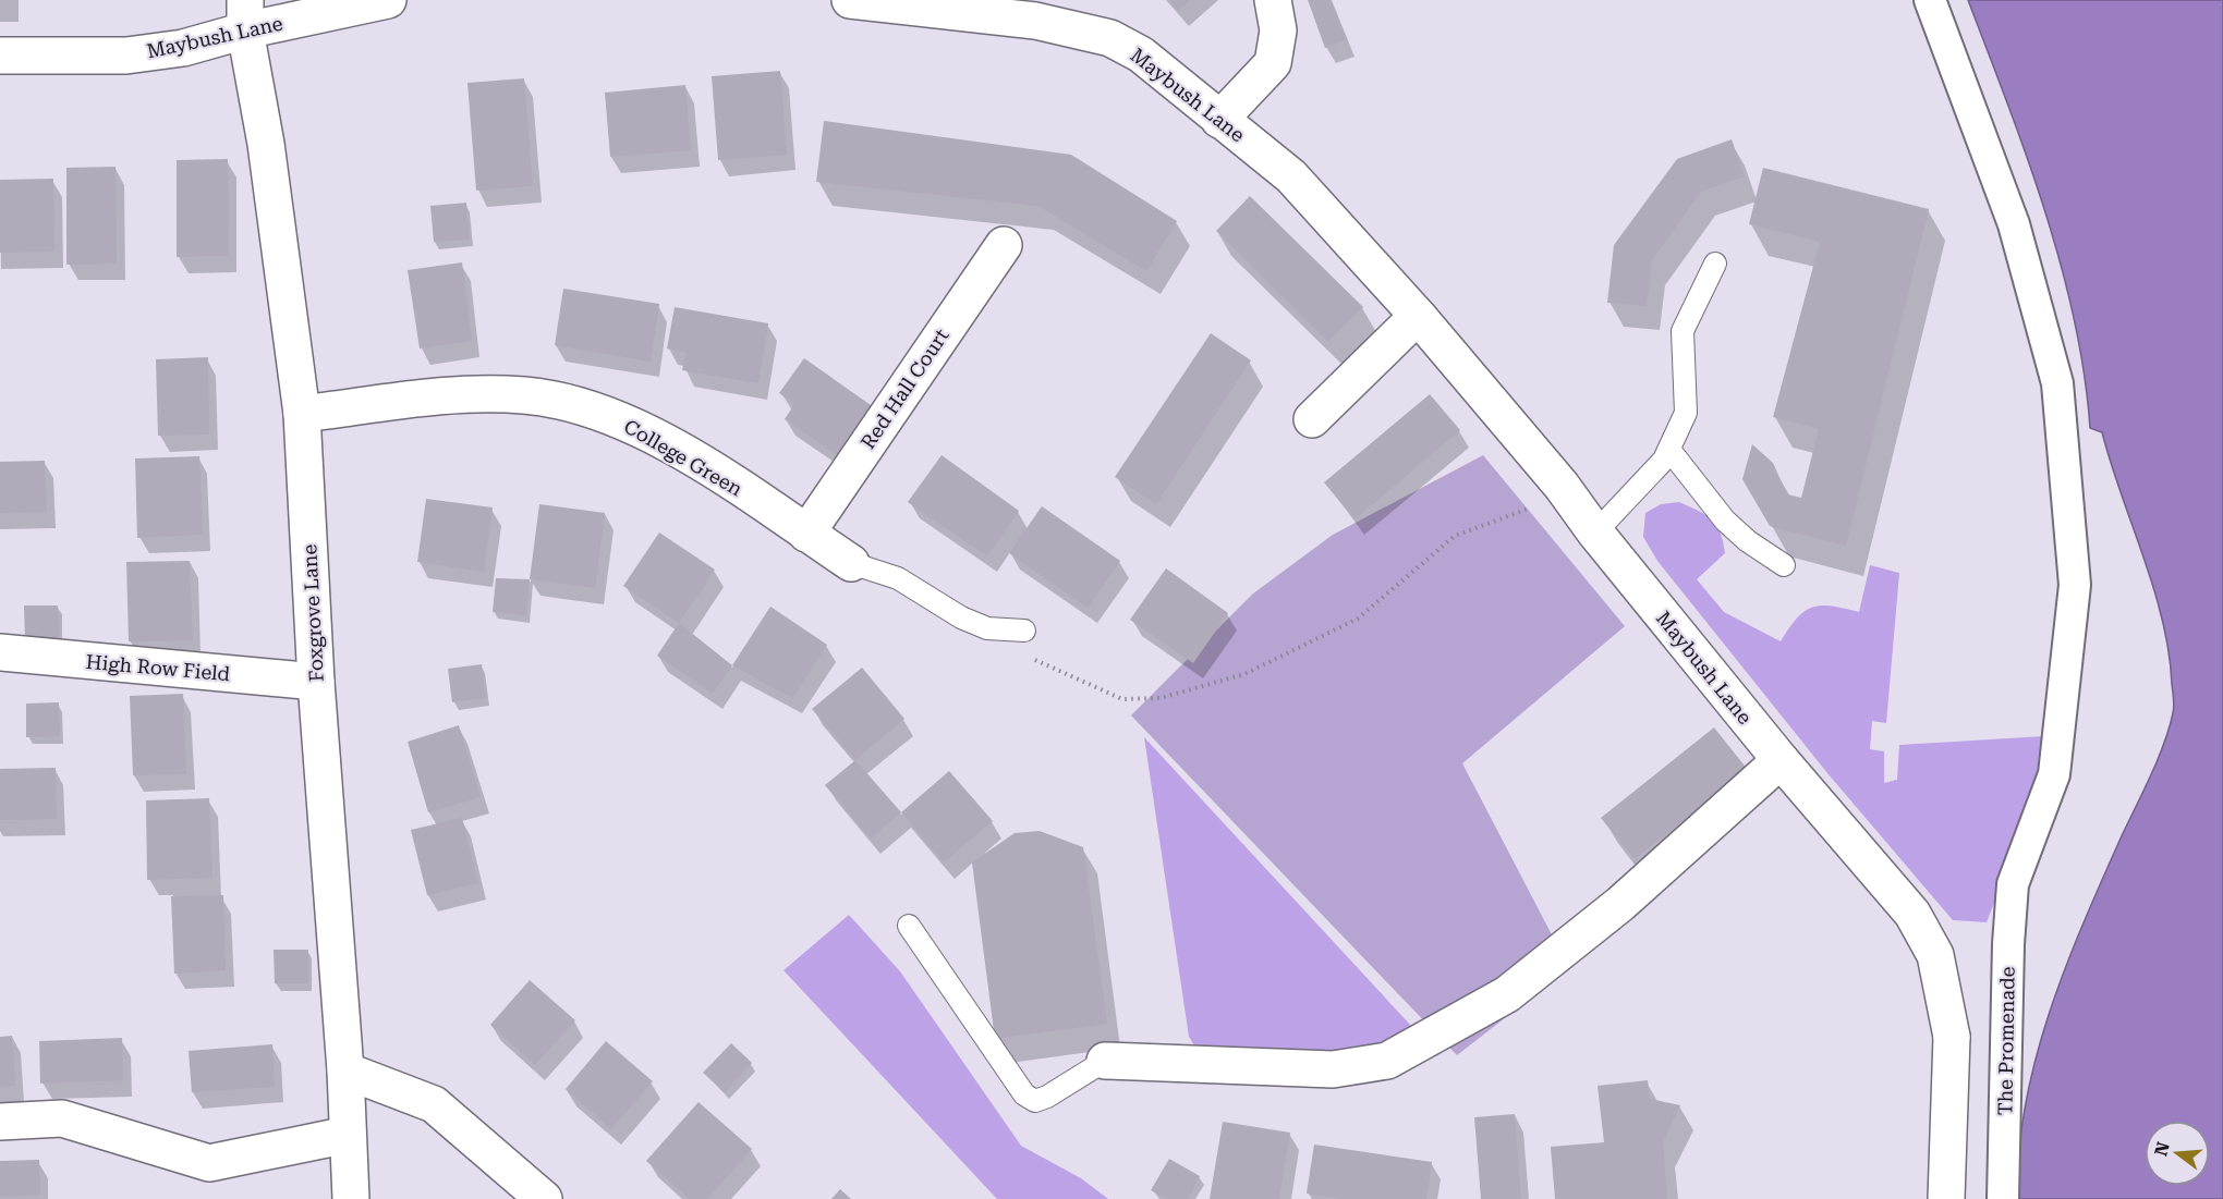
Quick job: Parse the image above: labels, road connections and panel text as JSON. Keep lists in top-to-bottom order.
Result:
{
  "streets": {
    "street": [
      "Maybush Lane",
      "Red Hall Court",
      "College Green",
      "Foxgrove Lane",
      "High Row Field",
      "The Promenade"
    ]
  },
  "crossings": [
    ["Maybush Lane", "Foxgrove Lane"],
    ["Red Hall Court", "College Green"],
    ["College Green", "Foxgrove Lane"],
    ["Foxgrove Lane", "High Row Field"]
  ],
  "north": "left"
}
